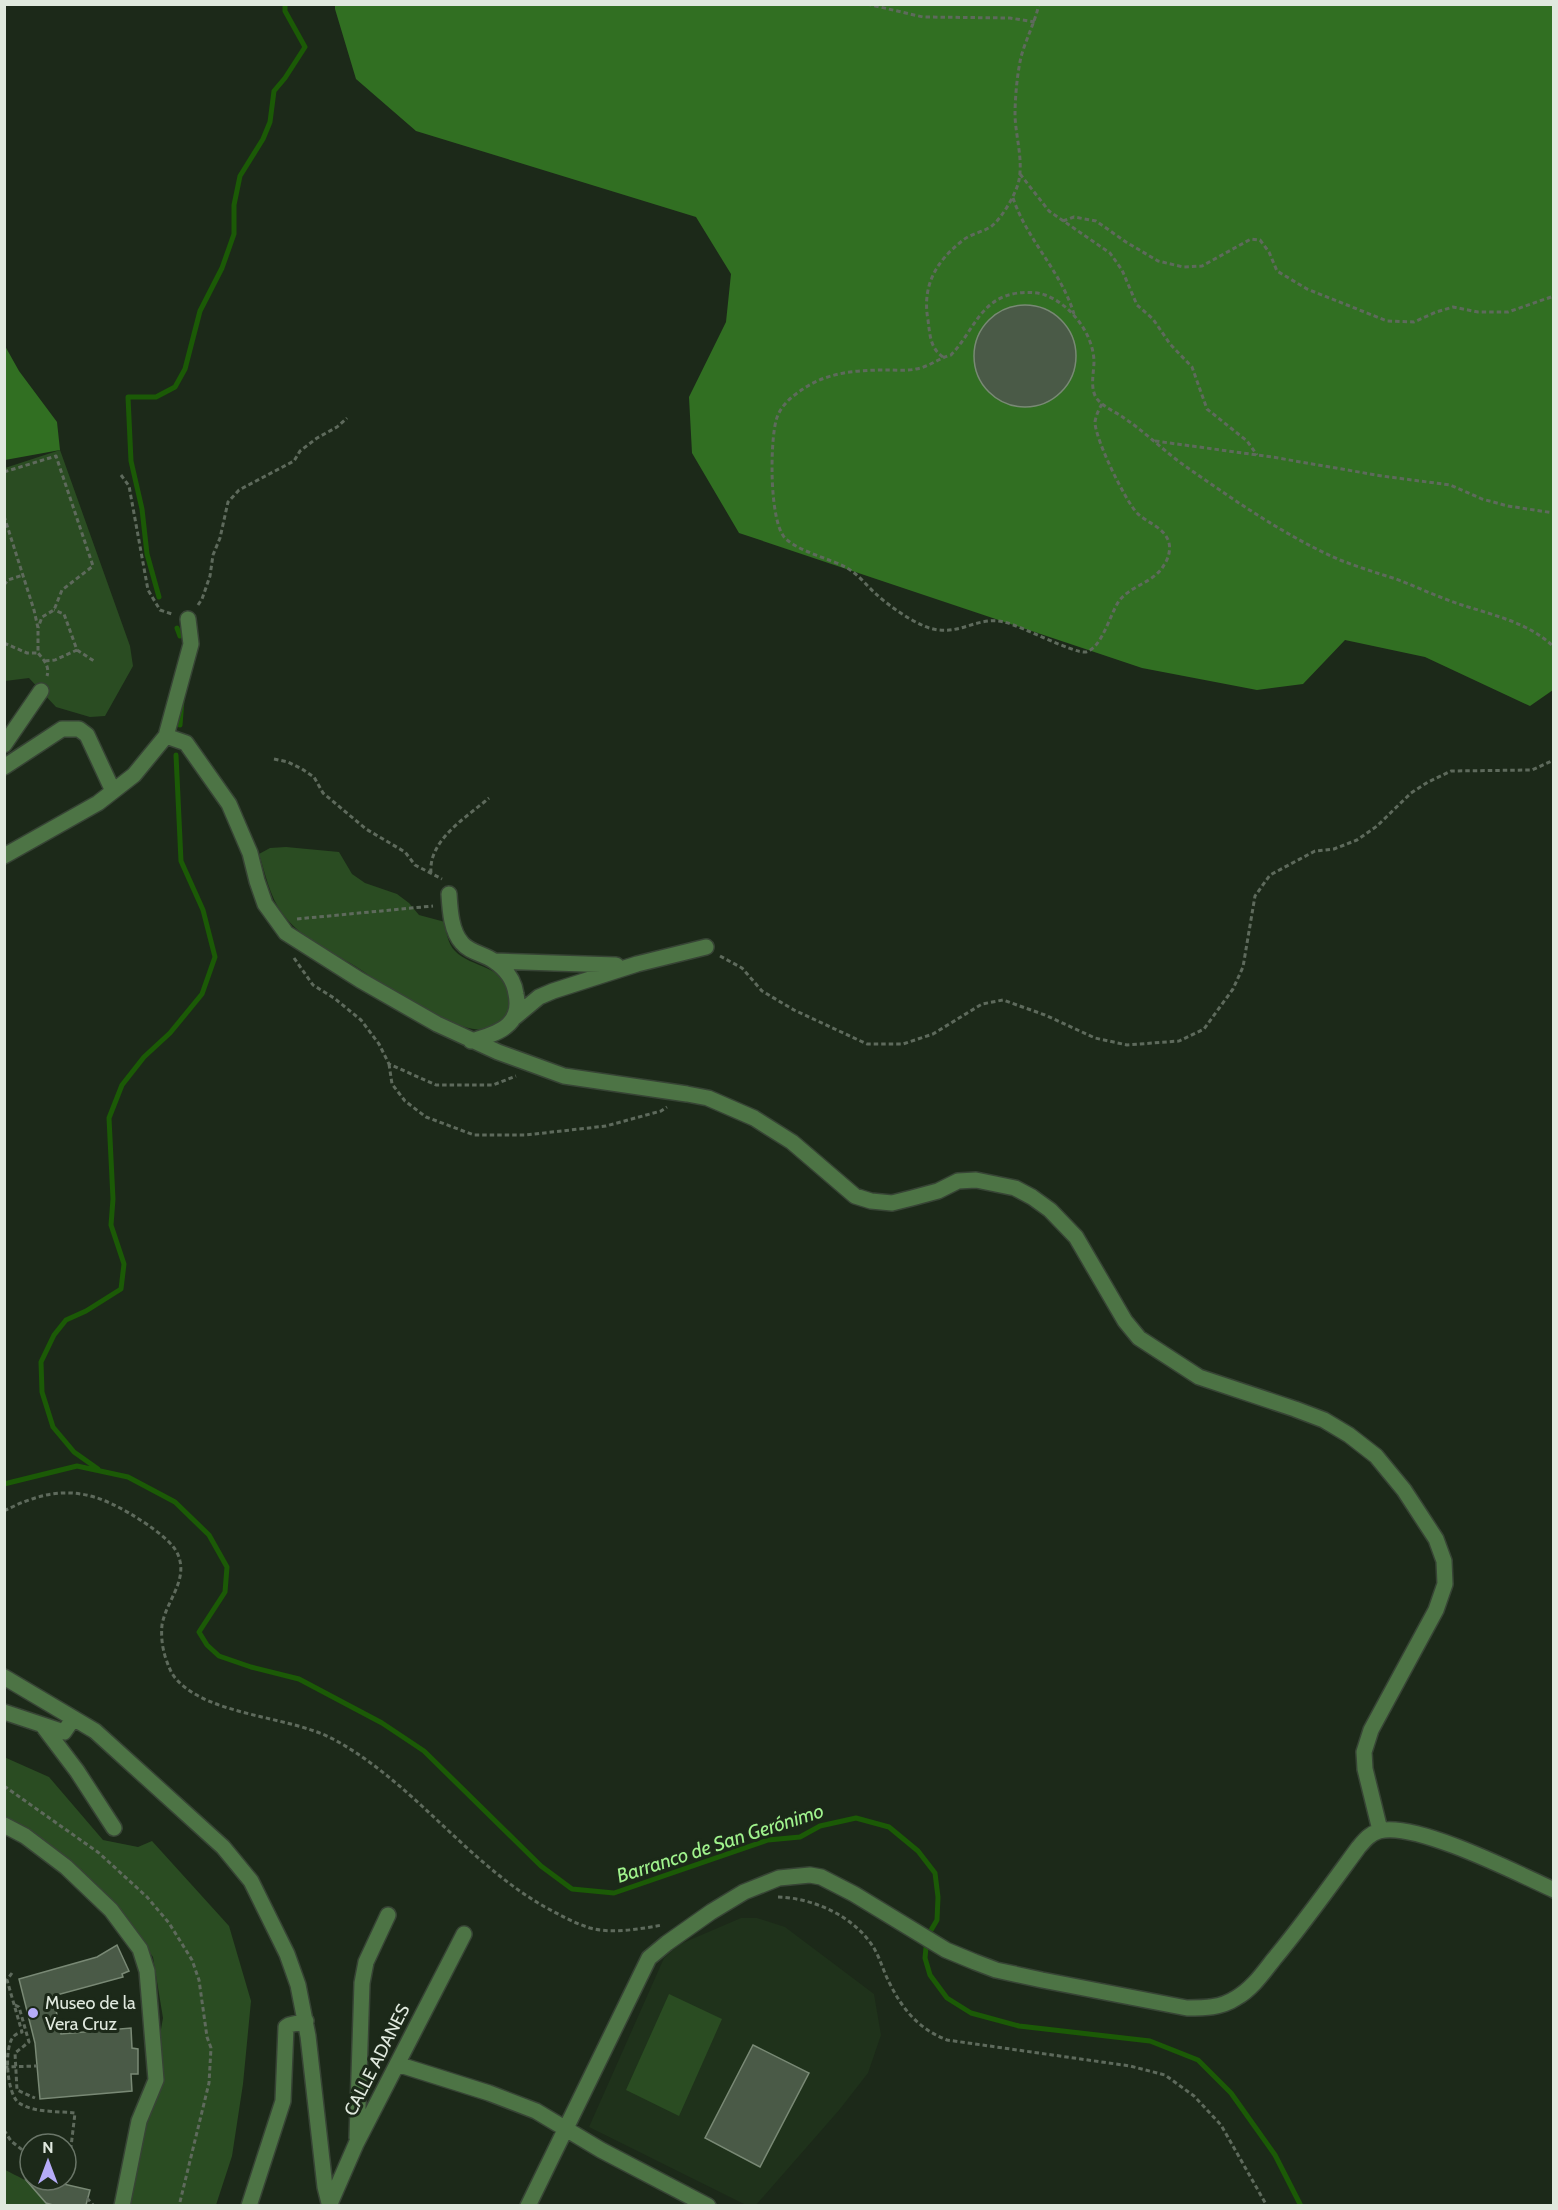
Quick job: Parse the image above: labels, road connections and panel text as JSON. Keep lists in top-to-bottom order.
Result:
{
  "streets": {
    "street": ["CALLE ADANES"]
  },
  "water": ["Barranco de San Gerónimo"],
  "places": ["Museo de la Vera Cruz"],
  "north": "top"
}
